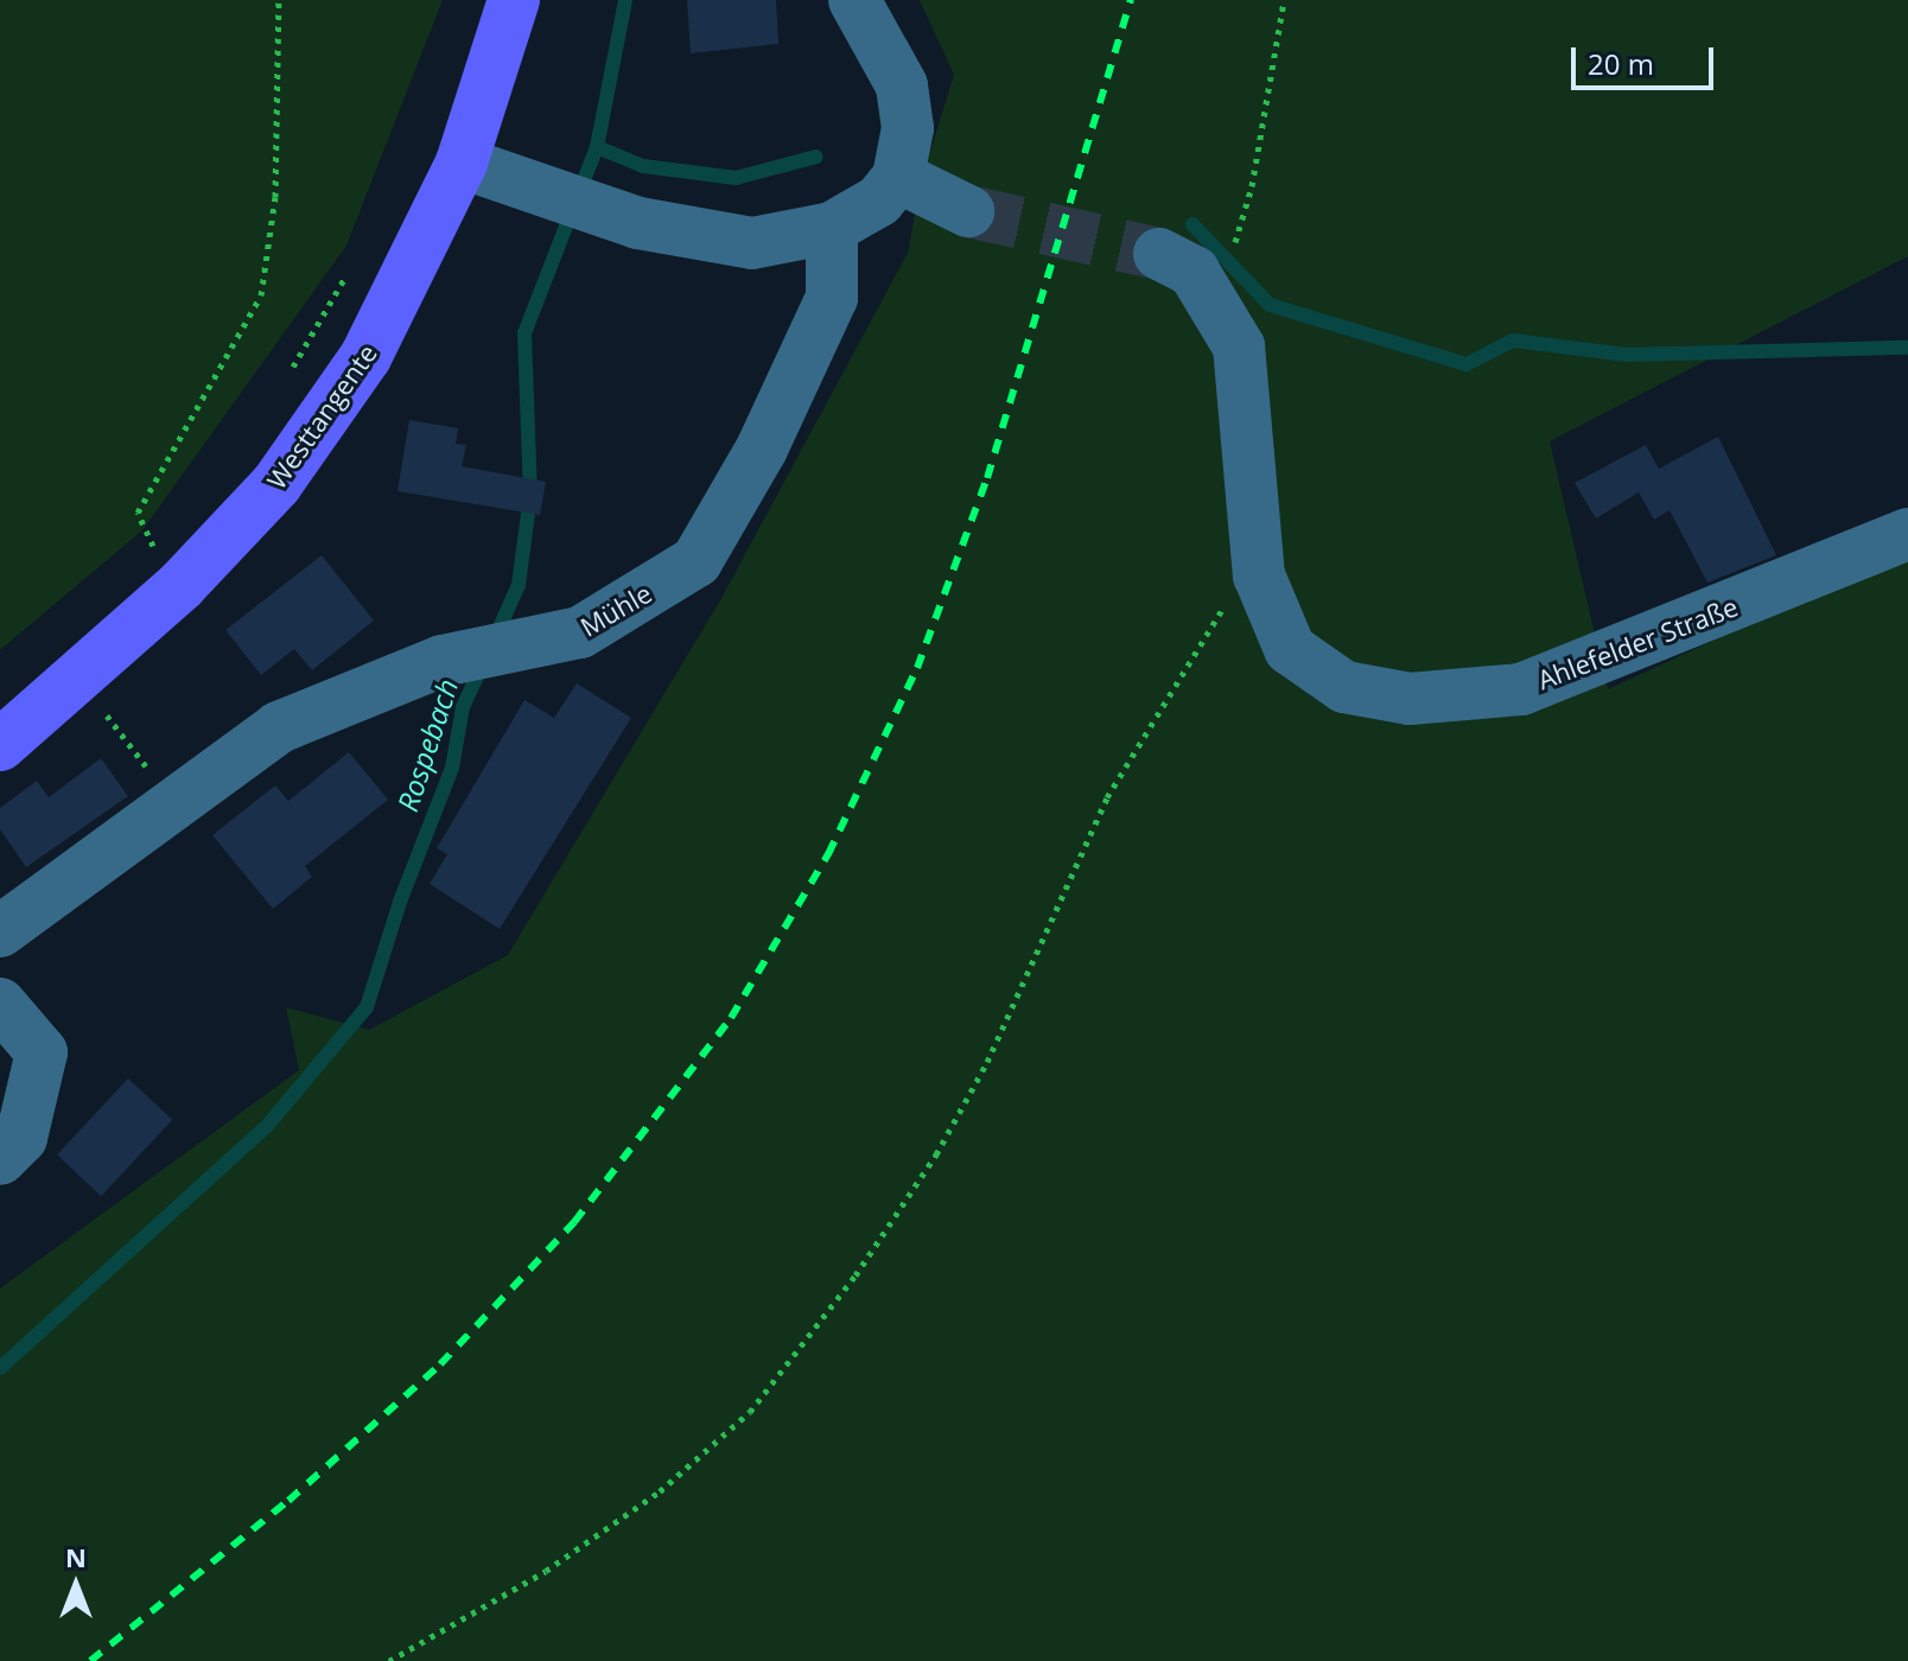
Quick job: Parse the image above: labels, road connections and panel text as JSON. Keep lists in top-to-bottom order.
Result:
{
  "streets": {
    "main road": ["Westtangente"],
    "street": ["Mühle", "Ahlefelder Straße"]
  },
  "water": ["Rospebach"],
  "scale_bar": "20 m",
  "north": "top"
}
